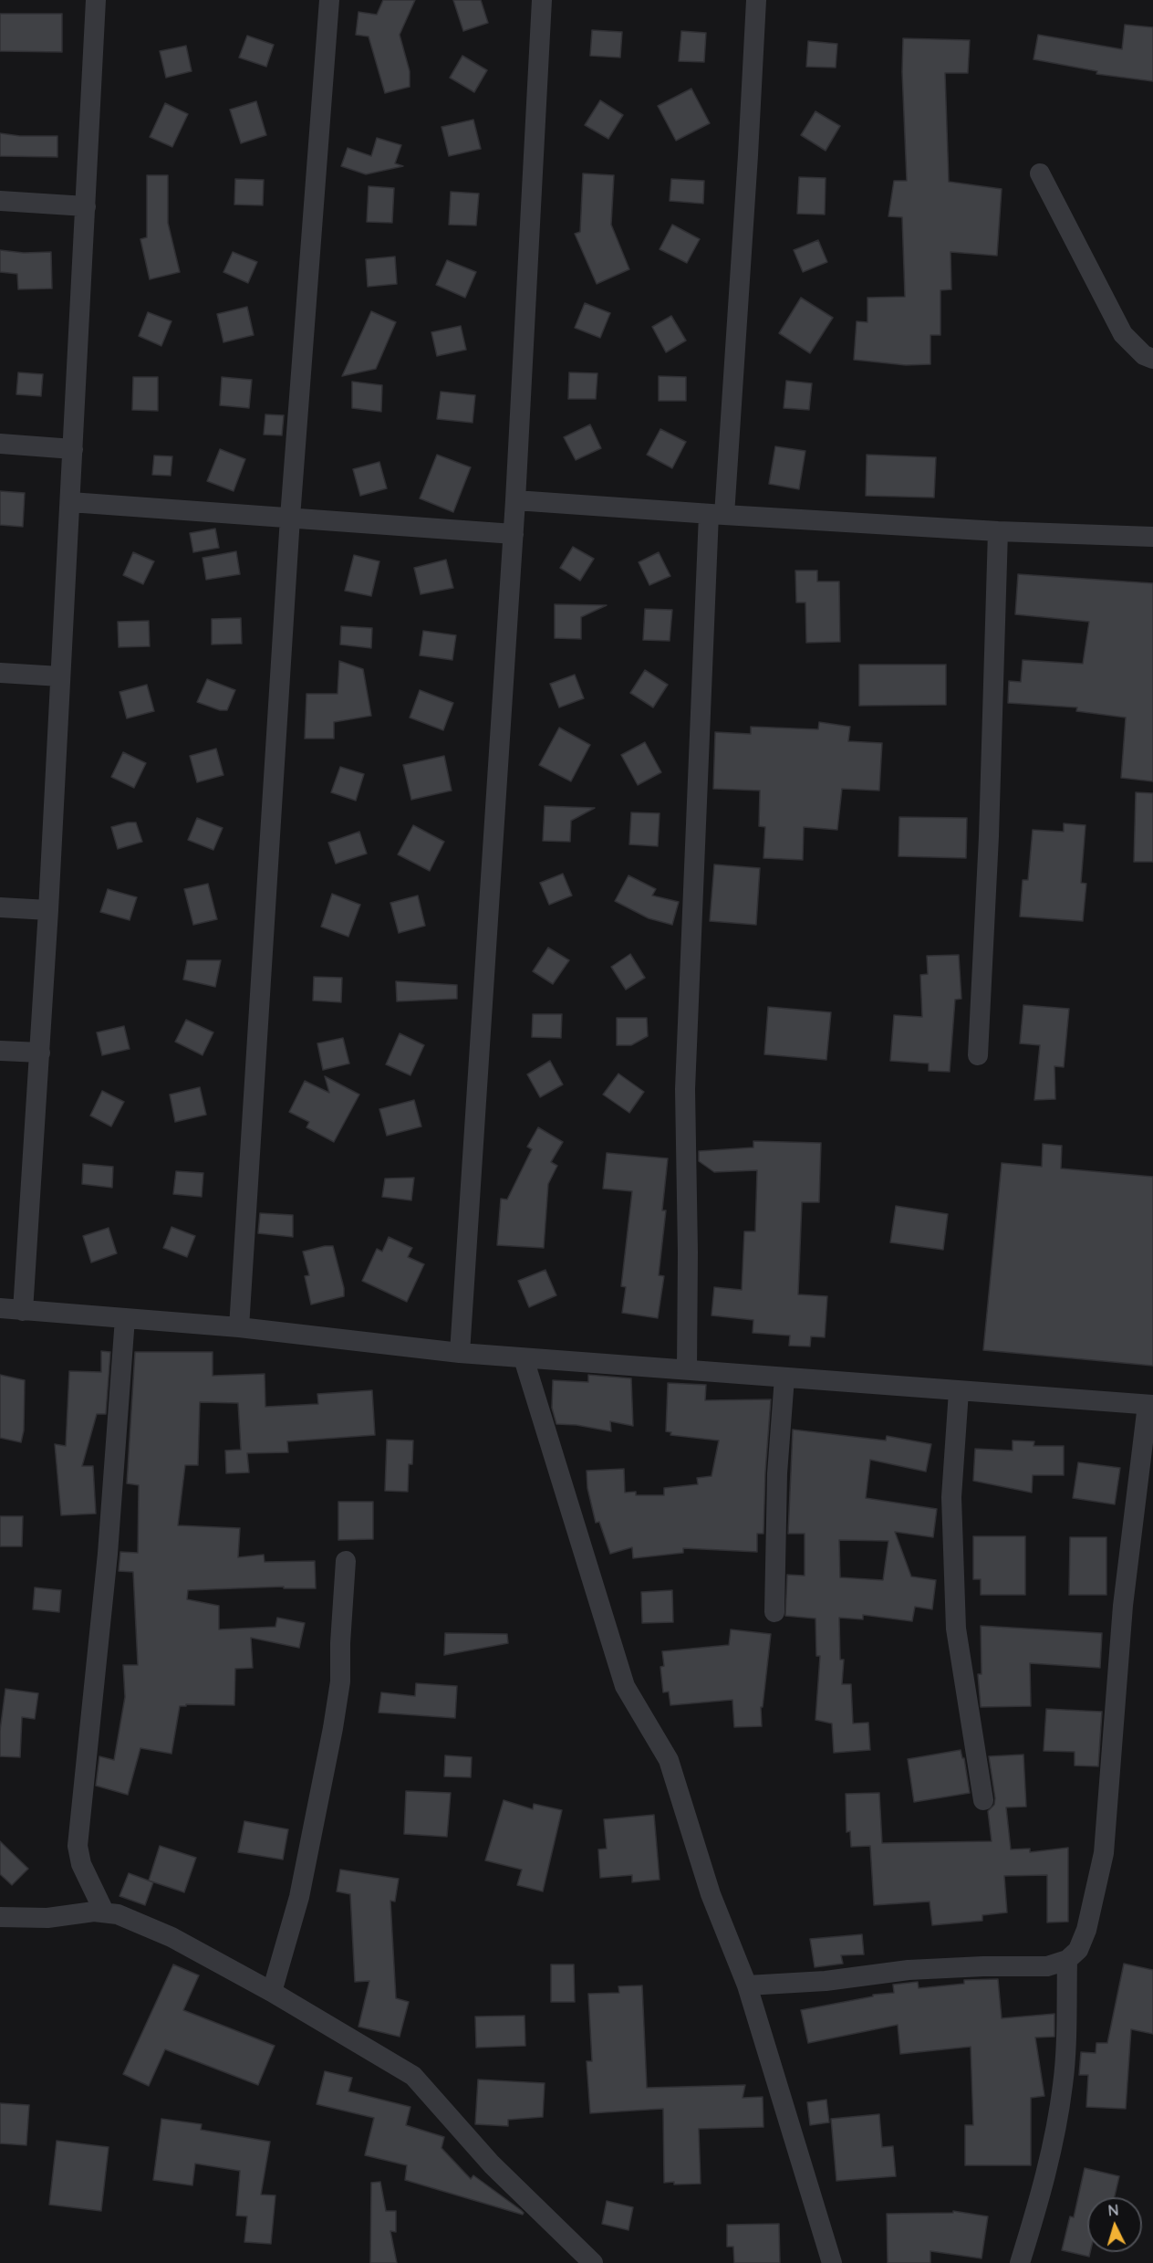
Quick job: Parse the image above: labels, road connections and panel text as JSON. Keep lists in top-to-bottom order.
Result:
{
  "north": "top"
}
